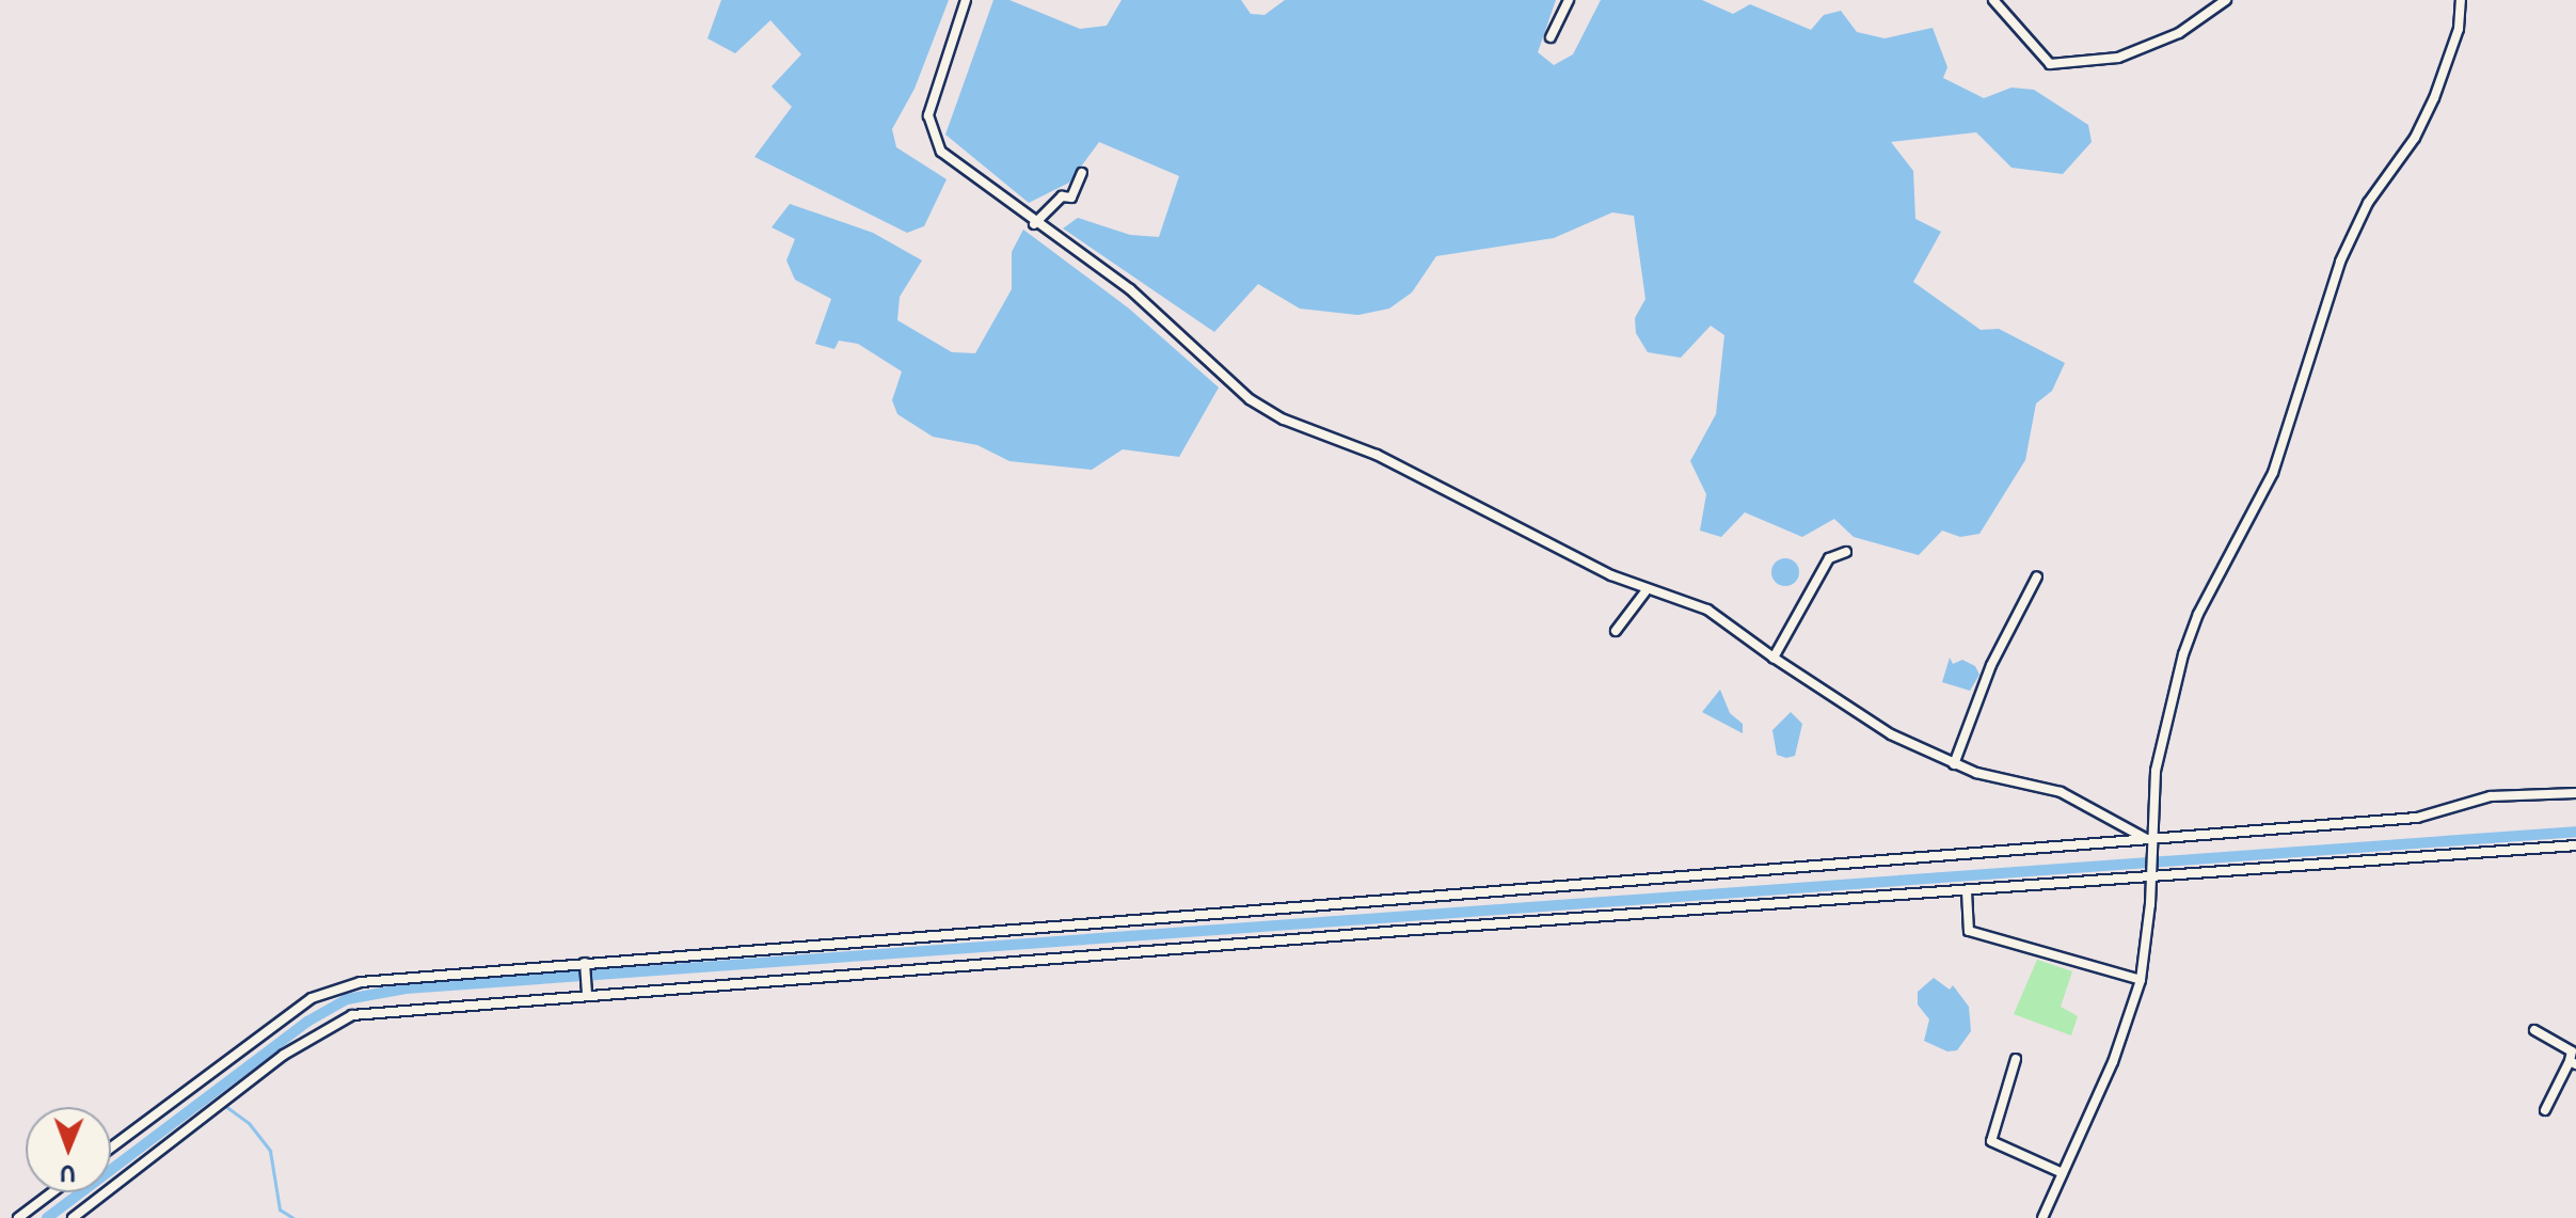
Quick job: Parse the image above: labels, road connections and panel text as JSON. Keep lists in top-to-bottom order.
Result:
{
  "north": "bottom"
}
